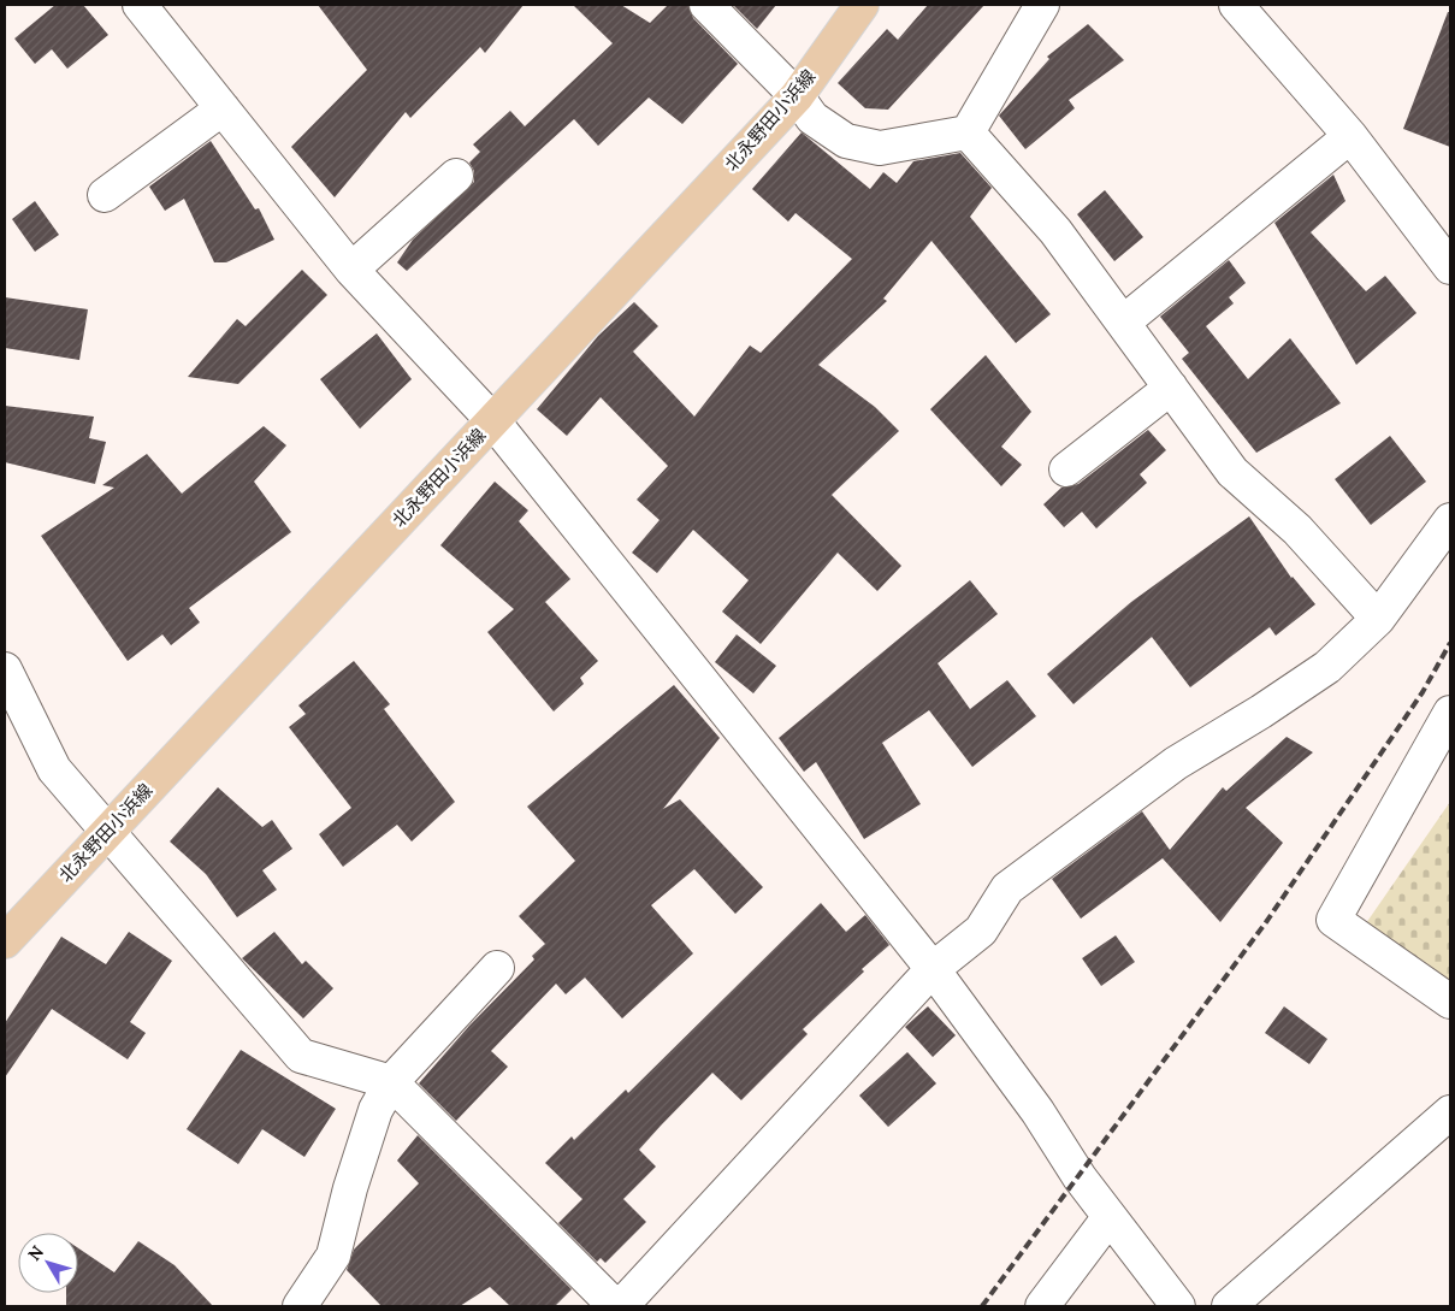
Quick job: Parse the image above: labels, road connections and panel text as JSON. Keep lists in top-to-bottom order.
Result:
{
  "streets": {
    "main road": ["北永野田小浜線"]
  },
  "north": "top left"
}
